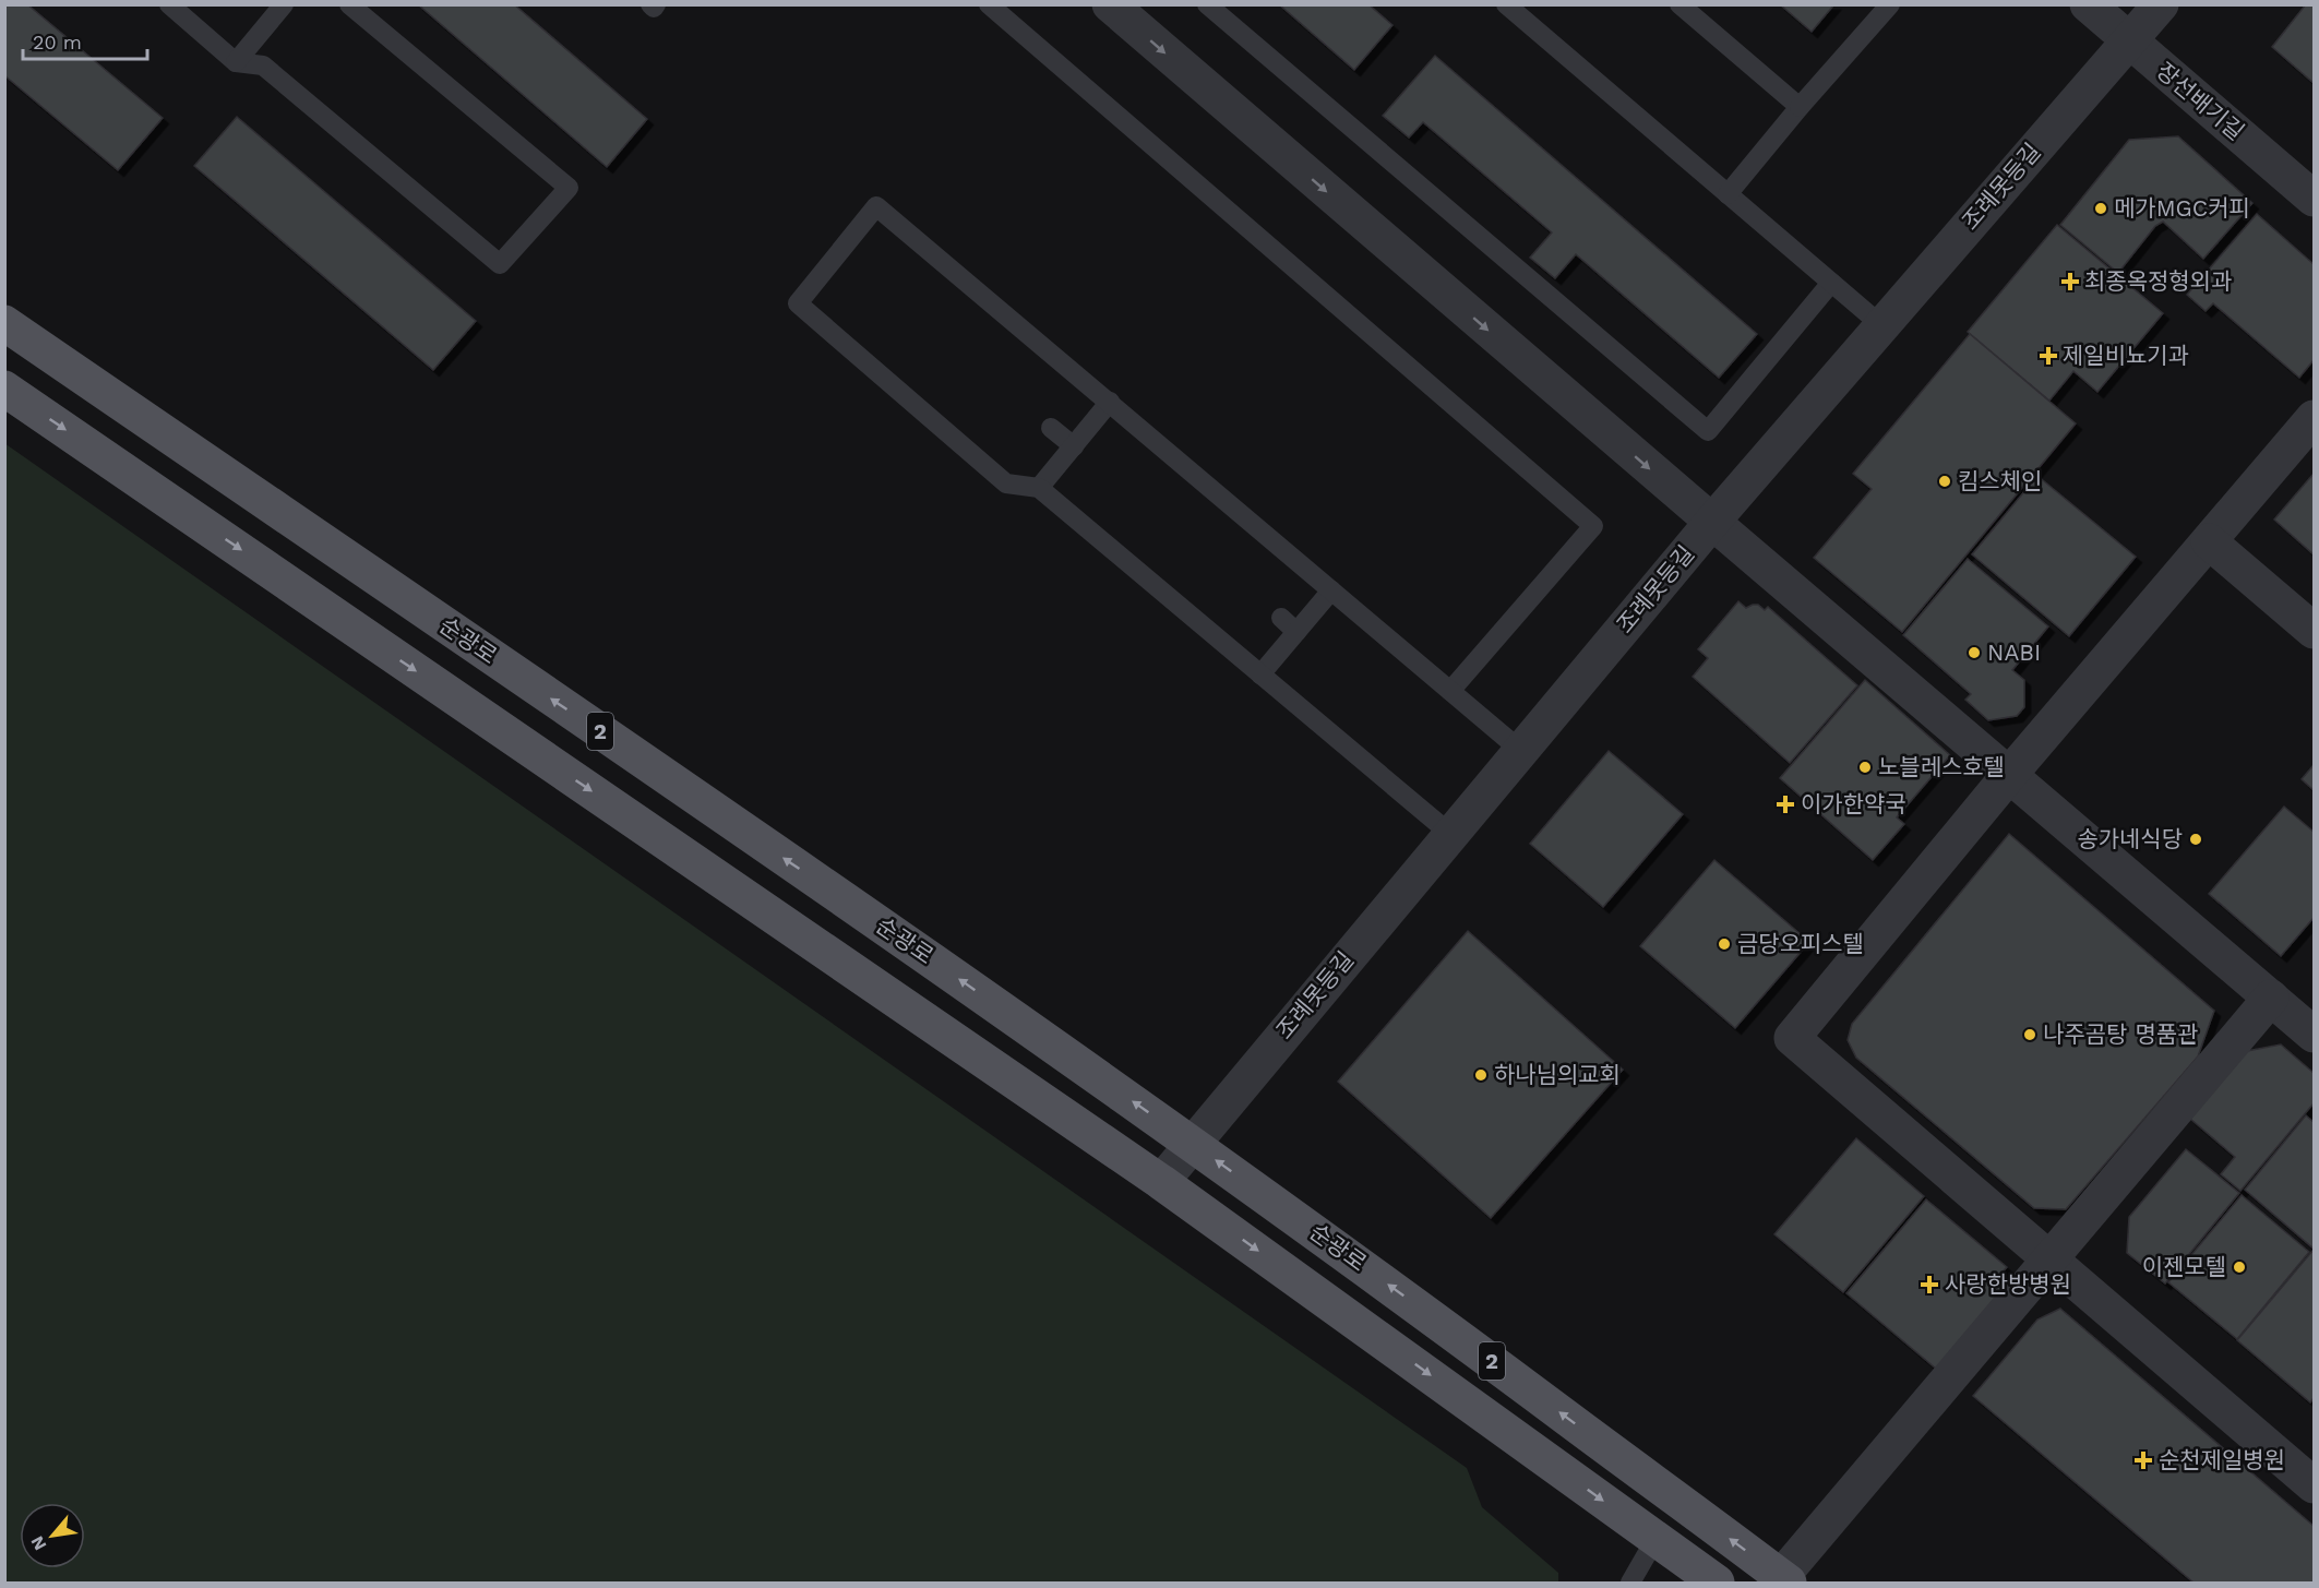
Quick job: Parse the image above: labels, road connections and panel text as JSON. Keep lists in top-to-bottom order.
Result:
{
  "streets": {
    "main road": ["순광로", "2"],
    "street": ["장선배기길", "조례못등길"]
  },
  "crossings": [
    ["장선배기길", "조례못등길"],
    ["조례못등길", "순광로"],
    ["조례못등길", "2"]
  ],
  "places": {
    "other": [
      "메가MGC커피",
      "킴스체인",
      "NABI",
      "노블레스호텔",
      "송가네식당",
      "금당오피스텔",
      "나주곰탕 명품관",
      "하나님의교회",
      "이젠모텔"
    ],
    "health": [
      "최종옥정형외과",
      "제일비뇨기과",
      "이가한약국",
      "사랑한방병원",
      "순천제일병원"
    ]
  },
  "scale_bar": "20 m",
  "north": "bottom left"
}
